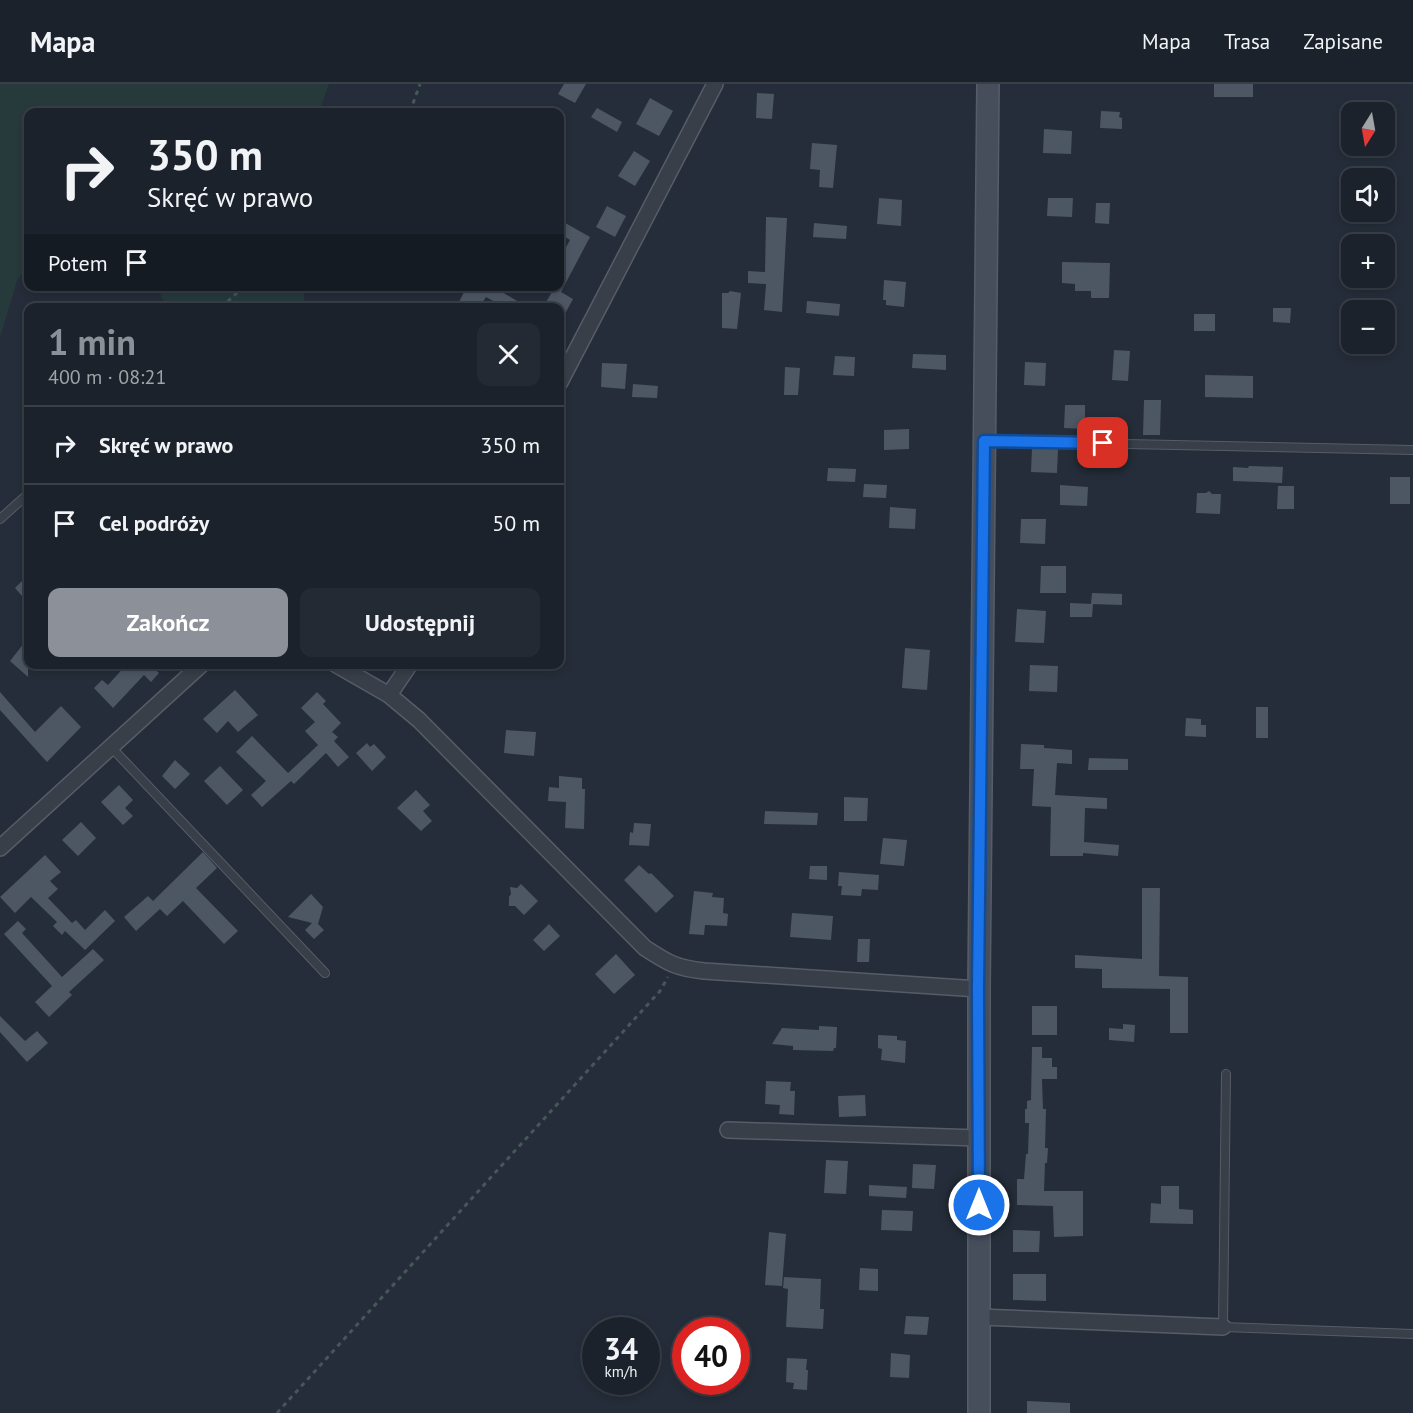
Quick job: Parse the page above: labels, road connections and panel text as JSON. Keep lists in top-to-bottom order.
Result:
{
  "north": "bottom",
  "page": {
    "header": "Mapa",
    "nav": ["Mapa", "Trasa", "Zapisane"],
    "map_buttons": ["+", "−"],
    "turn": ["350 m", "Skręć w prawo"],
    "then": "Potem",
    "heading": ["1 min", "400 m · 08:21"],
    "list": [
      {
        "name": "Skręć w prawo",
        "value": "350 m"
      },
      {
        "name": "Cel podróży",
        "value": "50 m"
      }
    ],
    "buttons": ["Zakończ", "Udostępnij"],
    "speed": "34 km/h",
    "limit": "40"
  }
}
